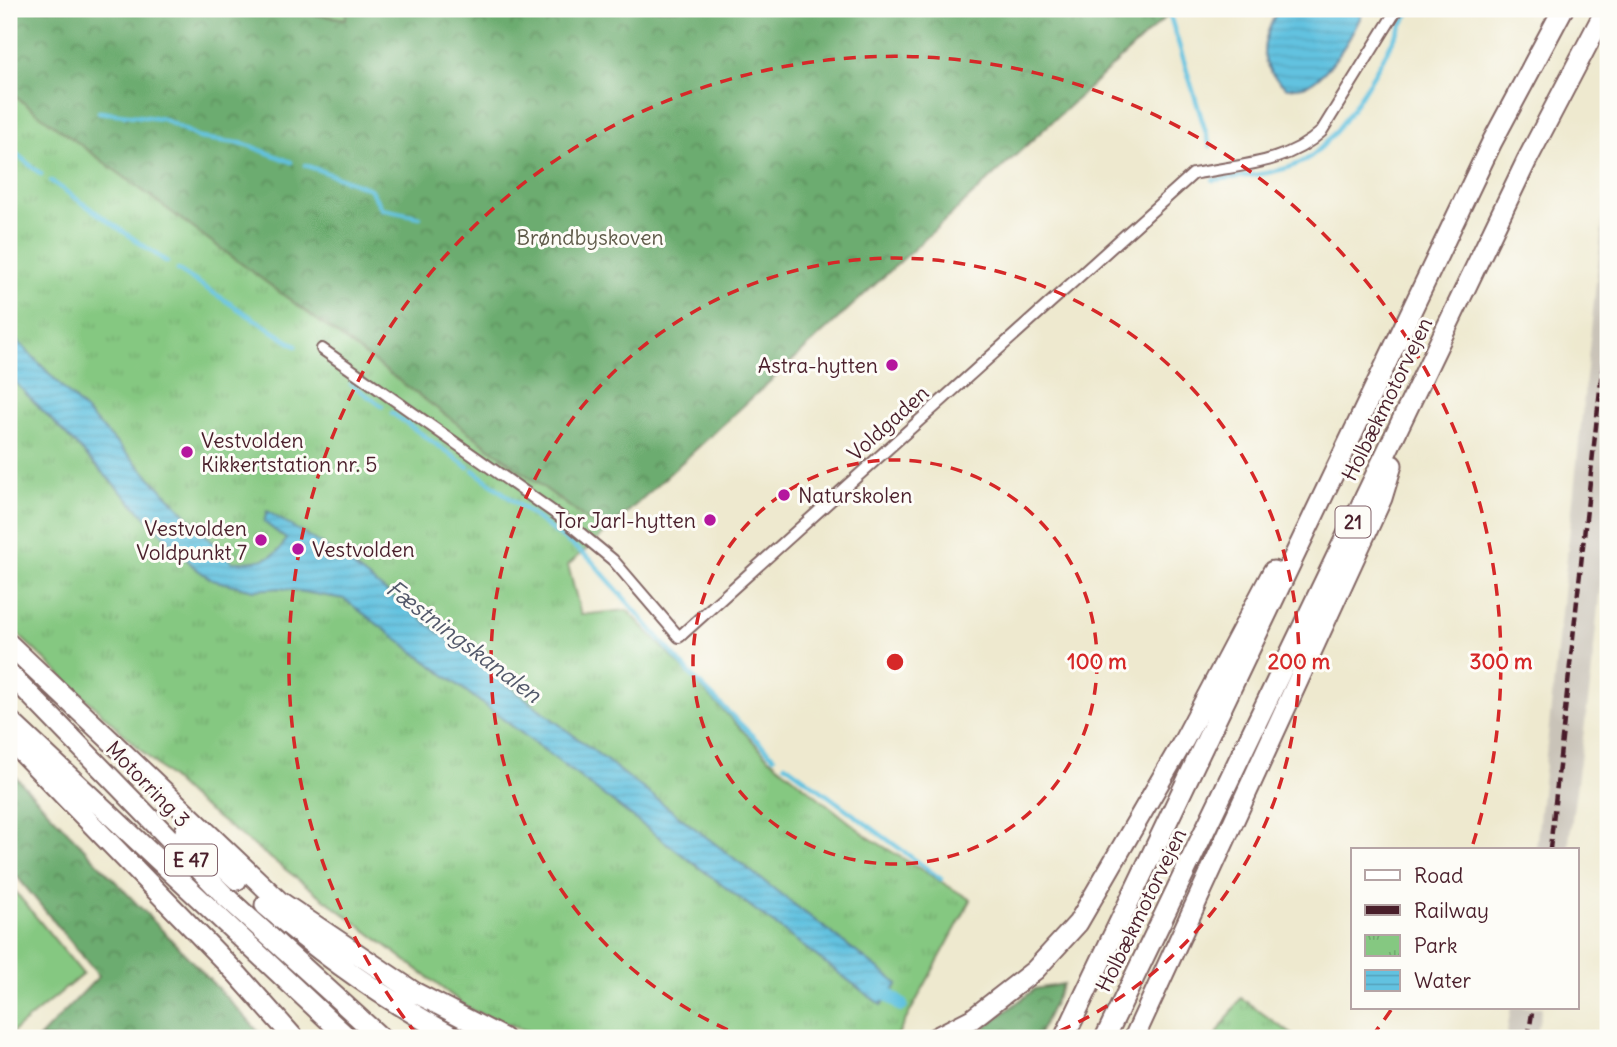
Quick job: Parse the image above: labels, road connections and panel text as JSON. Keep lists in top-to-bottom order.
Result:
{
  "streets": {
    "highway": [
      "Holbækmotorvejen",
      "21",
      "Motorring 3",
      "E 47"
    ],
    "street": ["Voldgaden"]
  },
  "water": ["Fæstningskanalen"],
  "parks": ["Brøndbyskoven"],
  "places": [
    "Astra-hytten",
    "Vestvolden Kikkertstation nr. 5",
    "Naturskolen",
    "Tor Jarl-hytten",
    "Vestvolden Voldpunkt 7",
    "Vestvolden"
  ],
  "legend": [
    "Road",
    "Railway",
    "Park",
    "Water"
  ],
  "rings": ["100 m", "200 m", "300 m"]
}
